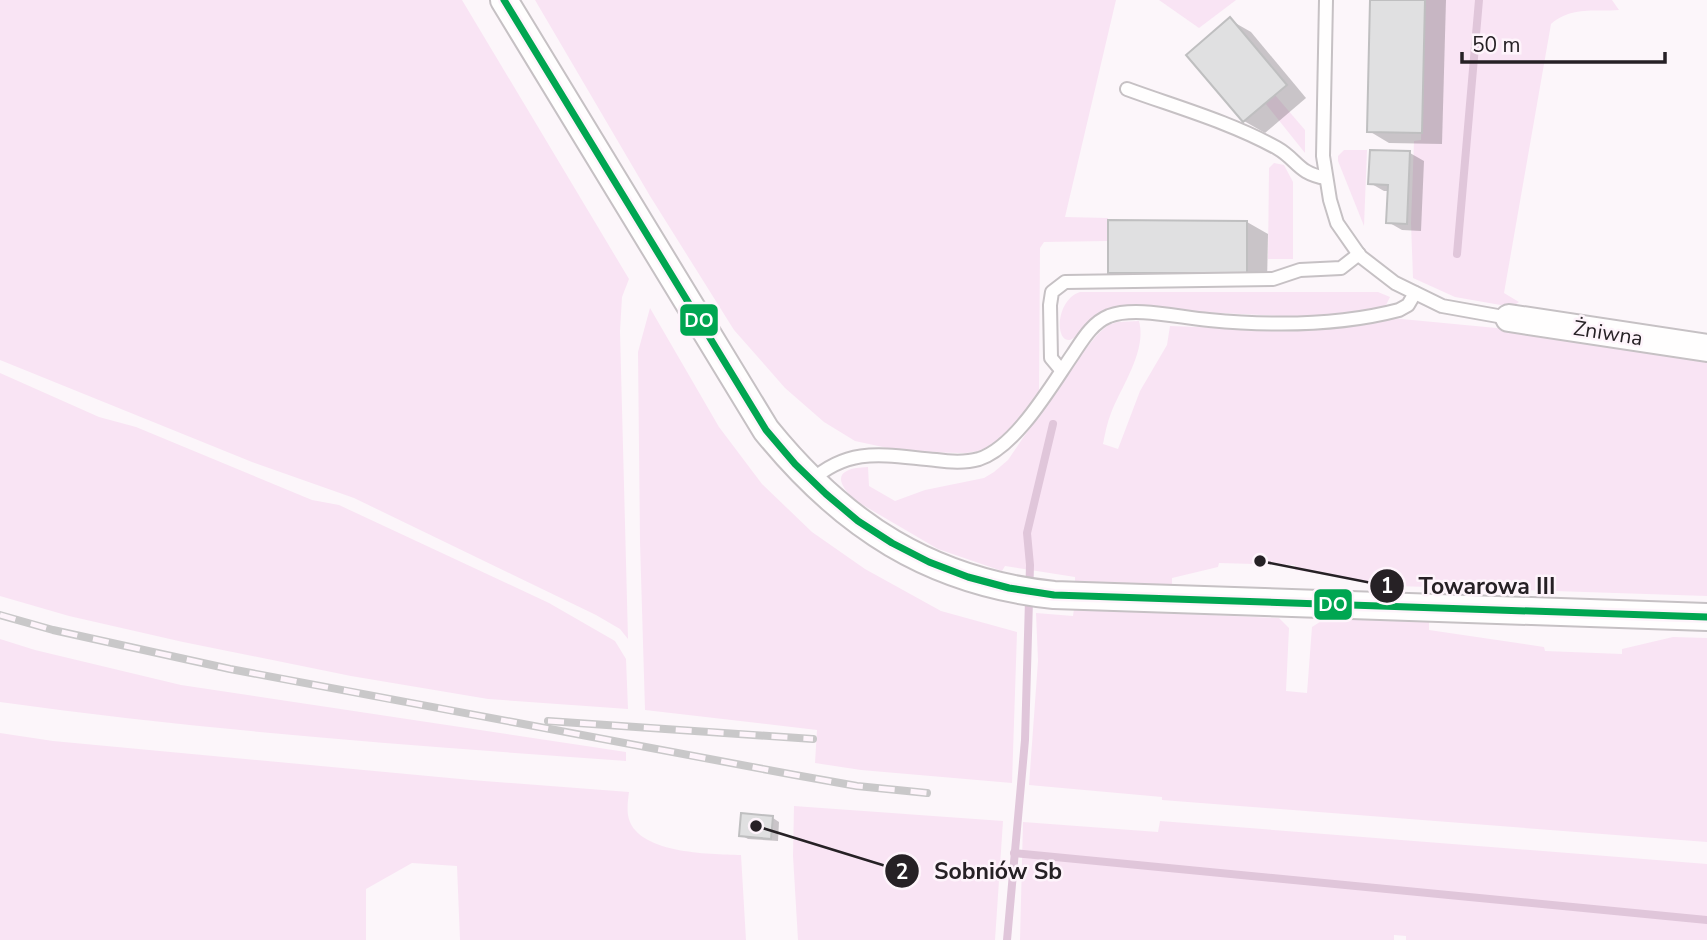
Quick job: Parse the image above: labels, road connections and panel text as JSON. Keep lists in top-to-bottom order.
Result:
{
  "streets": {
    "street": ["Żniwna"]
  },
  "places": ["Towarowa III", "Sobniów Sb"],
  "lines": ["transit line DO"],
  "scale_bar": "50 m"
}
